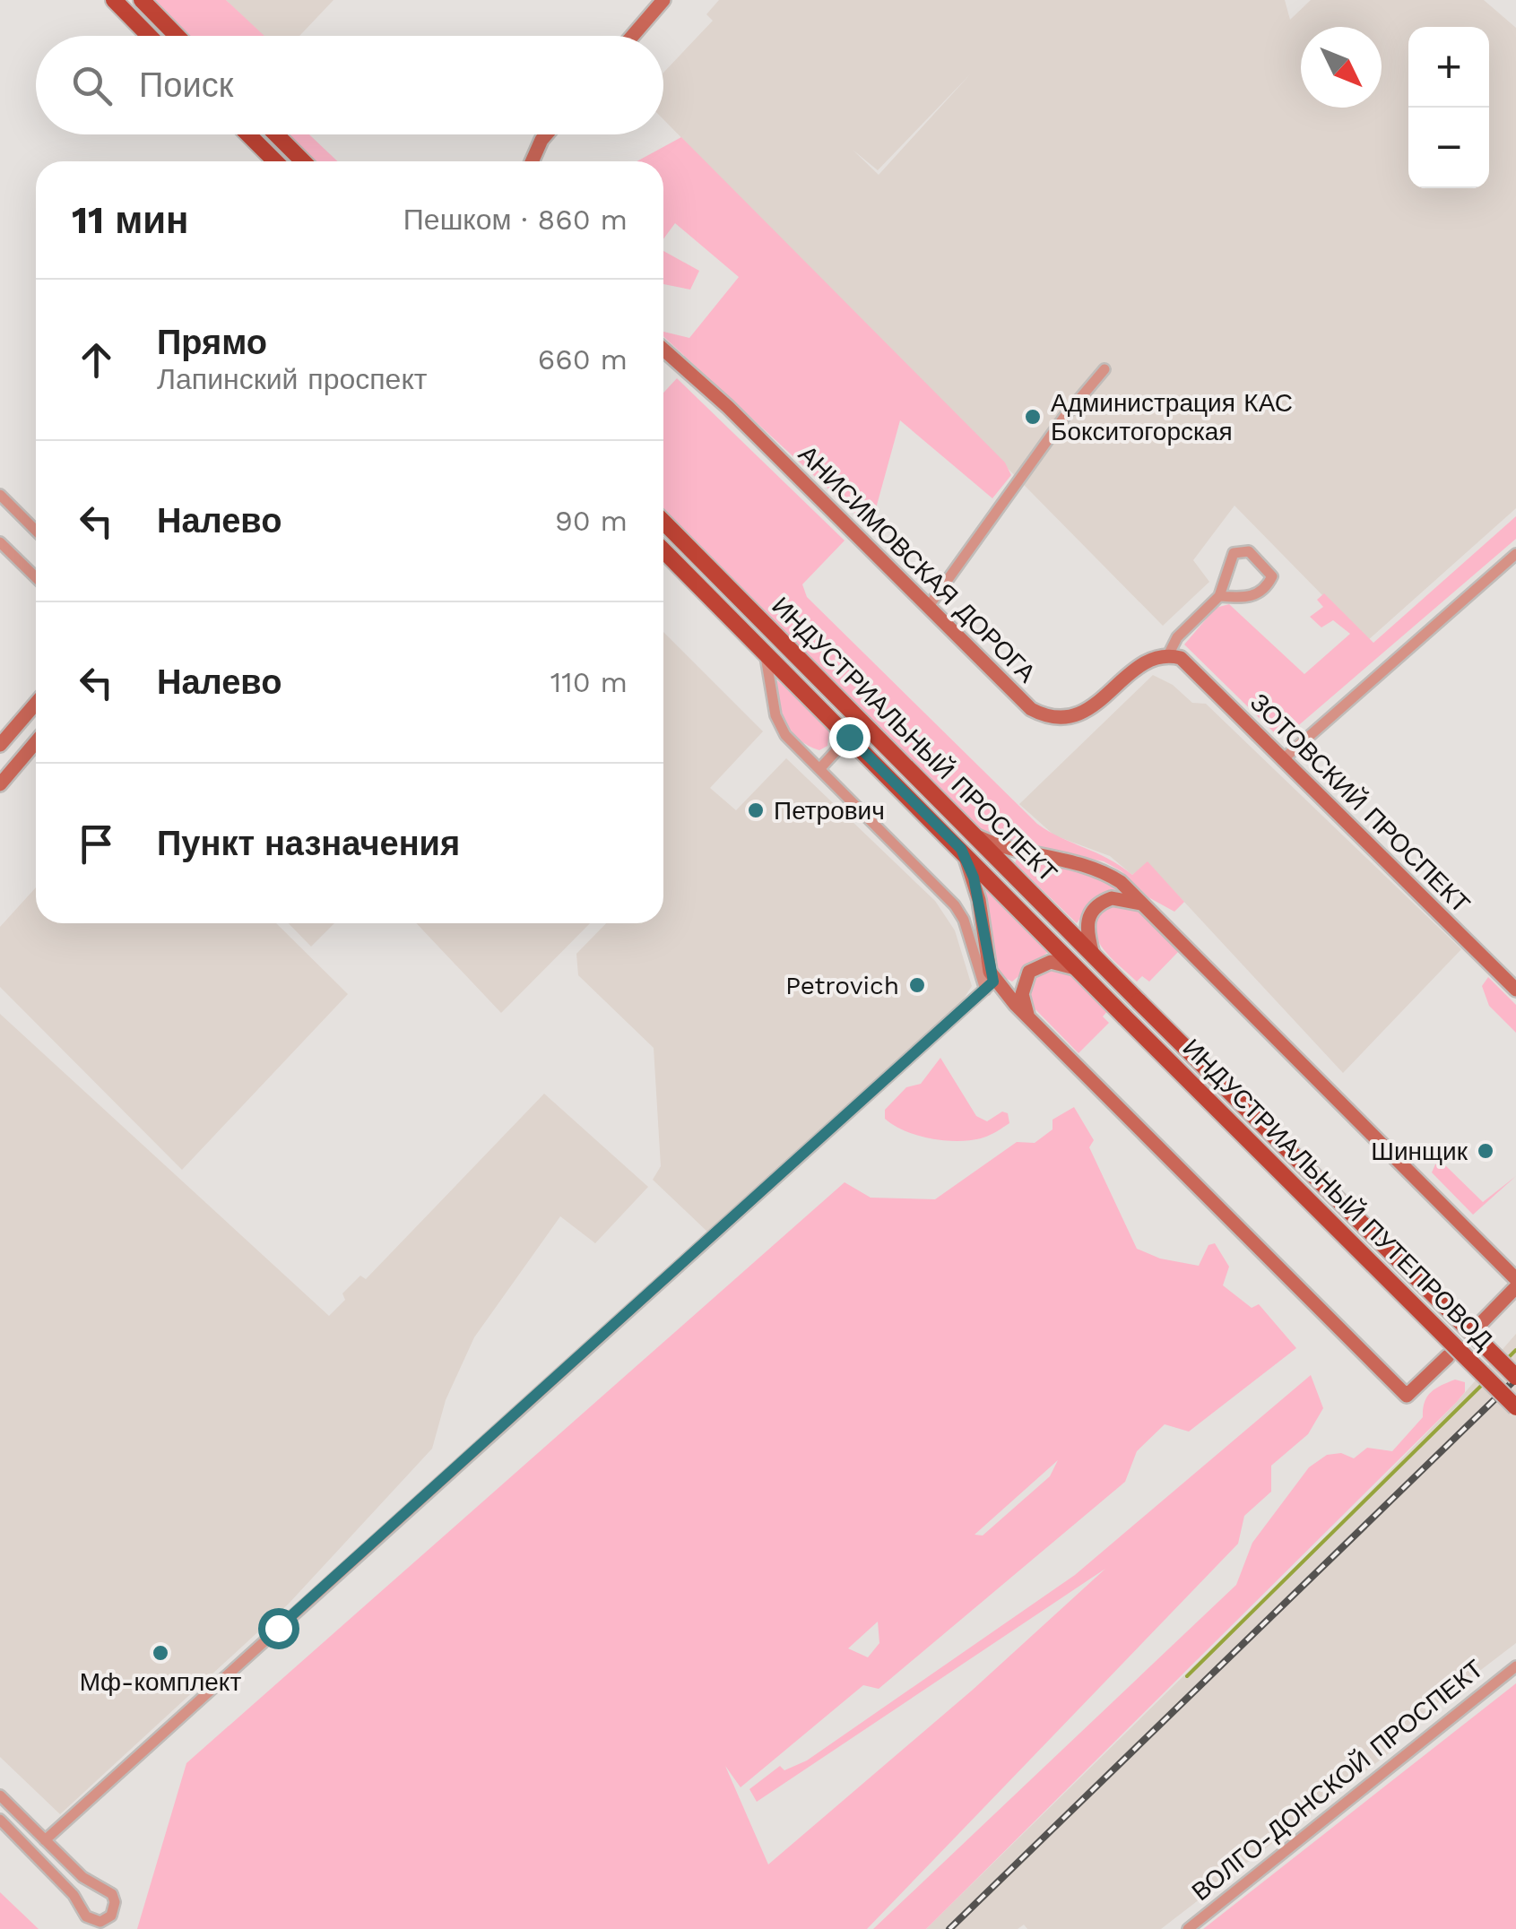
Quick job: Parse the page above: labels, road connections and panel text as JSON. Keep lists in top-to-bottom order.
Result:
{
  "streets": {
    "main road": ["ИНДУСТРИАЛЬНЫЙ ПРОСПЕКТ", "ИНДУСТРИАЛЬНЫЙ ПУТЕПРОВОД"],
    "street": ["АНИСИМОВСКАЯ ДОРОГА", "ЗОТОВСКИЙ ПРОСПЕКТ", "ВОЛГО-ДОНСКОЙ ПРОСПЕКТ"]
  },
  "crossings": [
    ["АНИСИМОВСКАЯ ДОРОГА", "ЗОТОВСКИЙ ПРОСПЕКТ"],
    ["ИНДУСТРИАЛЬНЫЙ ПРОСПЕКТ", "ИНДУСТРИАЛЬНЫЙ ПУТЕПРОВОД"]
  ],
  "places": [
    "Администрация КАС Бокситогорская",
    "Петрович",
    "Petrovich",
    "Шинщик",
    "Мф-комплект"
  ],
  "north": "bottom right",
  "page": {
    "map_buttons": ["+", "−"],
    "search": "Поиск",
    "heading": ["11 мин", "Пешком · 860 m"],
    "list": [
      ["Прямо", "Лапинский проспект", "660 m"],
      ["Налево", "90 m"],
      ["Налево", "110 m"],
      "Пункт назначения"
    ]
  }
}
